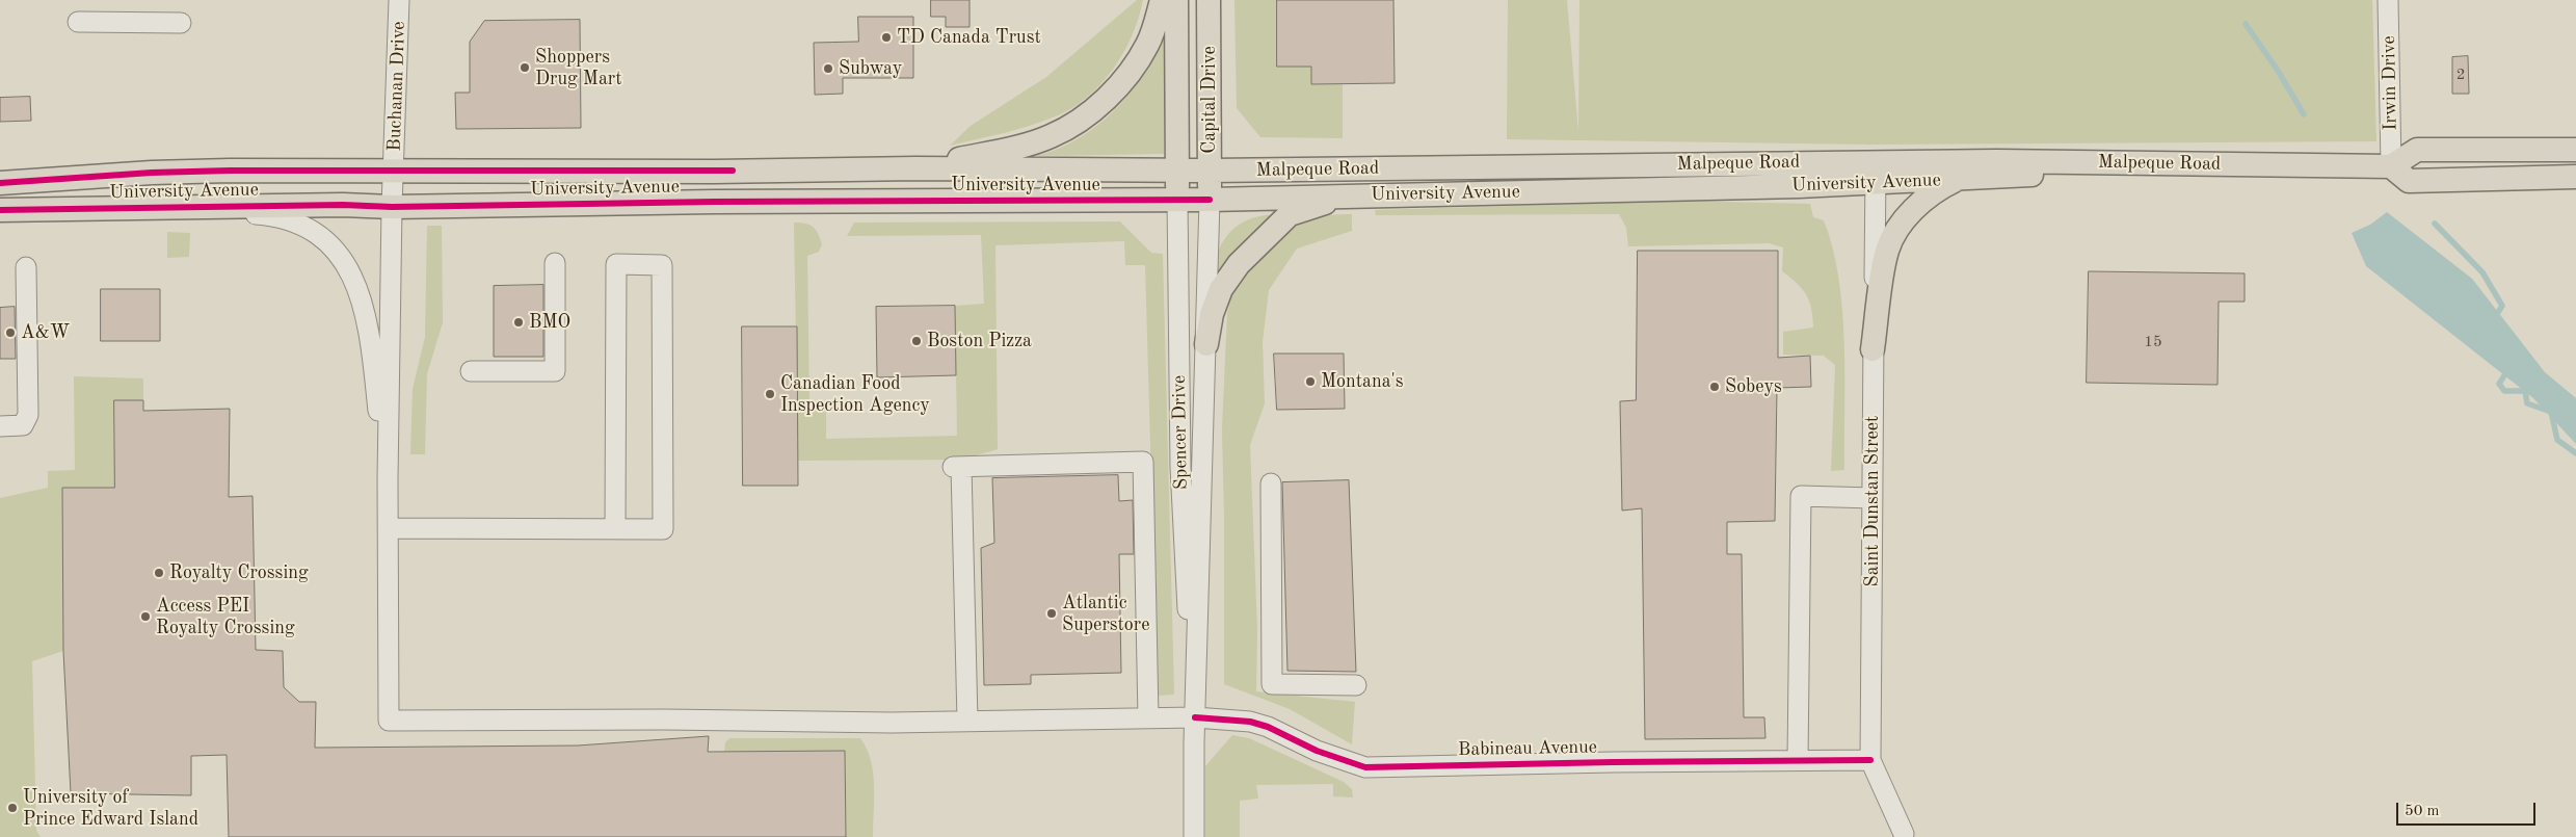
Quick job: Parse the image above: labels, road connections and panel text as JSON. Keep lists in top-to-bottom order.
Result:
{
  "streets": {
    "main road": [
      "Capital Drive",
      "Malpeque Road",
      "University Avenue",
      "Spencer Drive"
    ],
    "street": [
      "Irwin Drive",
      "Buchanan Drive",
      "Saint Dunstan Street",
      "Babineau Avenue"
    ]
  },
  "crossings": [
    ["Irwin Drive", "Malpeque Road"],
    ["Buchanan Drive", "University Avenue"],
    ["Capital Drive", "Malpeque Road"],
    ["Capital Drive", "University Avenue"],
    ["Capital Drive", "Spencer Drive"],
    ["Malpeque Road", "University Avenue"],
    ["Malpeque Road", "Saint Dunstan Street"],
    ["University Avenue", "Spencer Drive"],
    ["University Avenue", "Saint Dunstan Street"],
    ["Spencer Drive", "Babineau Avenue"],
    ["Saint Dunstan Street", "Babineau Avenue"]
  ],
  "places": [
    "TD Canada Trust",
    "Shoppers Drug Mart",
    "Subway",
    "BMO",
    "A&W",
    "Boston Pizza",
    "Montana's",
    "Sobeys",
    "Canadian Food Inspection Agency",
    "Royalty Crossing",
    "Atlantic Superstore",
    "Access PEI Royalty Crossing",
    "University of Prince Edward Island"
  ],
  "house_numbers": ["2", "15"],
  "scale_bar": "50 m"
}
